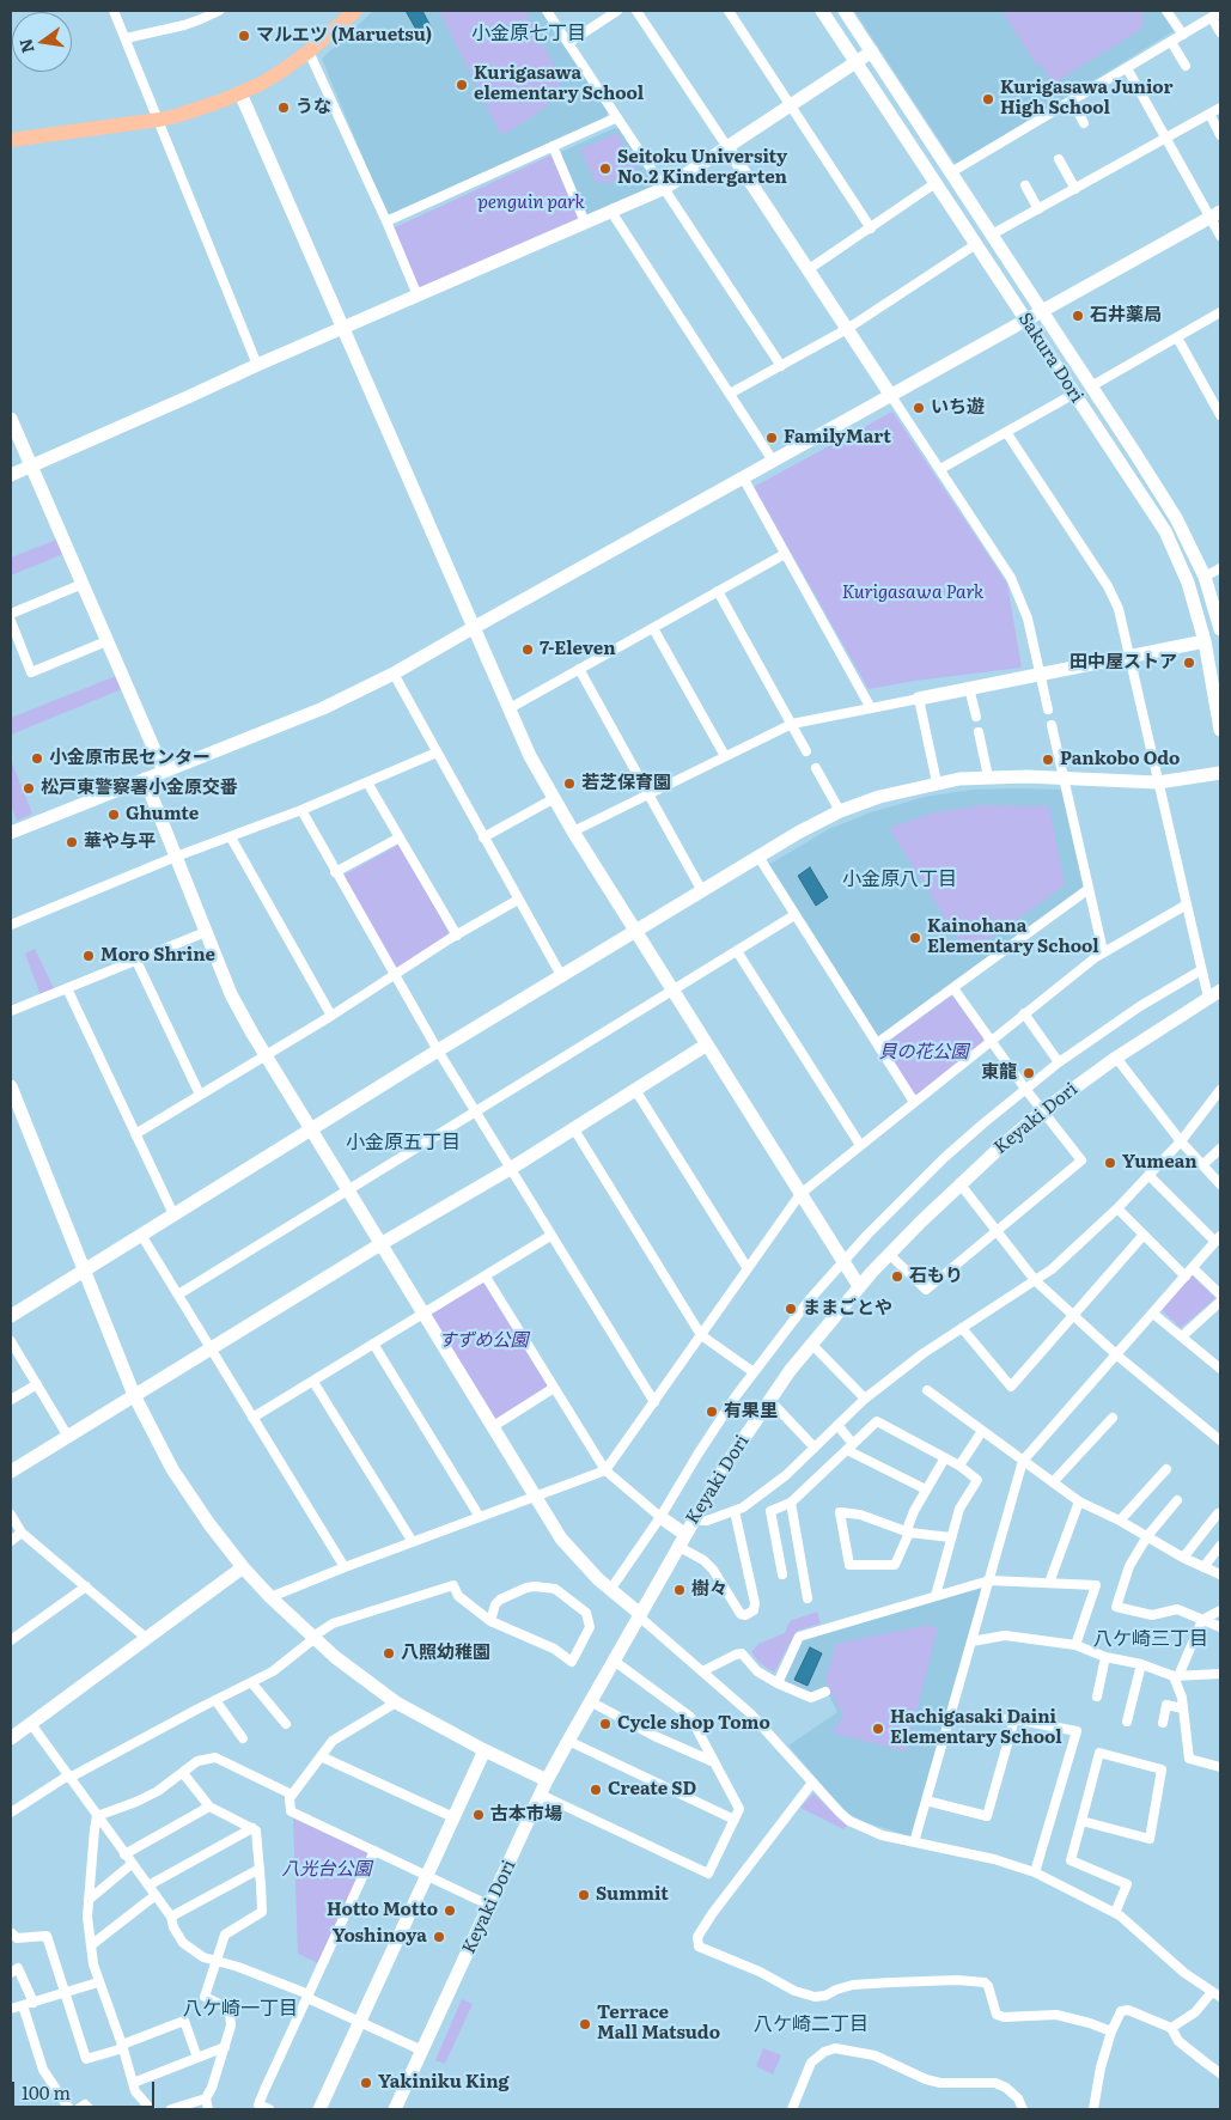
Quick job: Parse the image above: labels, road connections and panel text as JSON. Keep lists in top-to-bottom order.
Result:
{
  "streets": {
    "street": ["Sakura Dori", "Keyaki Dori"]
  },
  "districts": [
    "小金原七丁目",
    "小金原八丁目",
    "小金原五丁目",
    "八ケ崎三丁目",
    "八ケ崎一丁目",
    "八ケ崎二丁目"
  ],
  "parks": [
    "penguin park",
    "Kurigasawa Park",
    "貝の花公園",
    "すずめ公園",
    "八光台公園"
  ],
  "places": [
    "マルエツ (Maruetsu)",
    "Kurigasawa elementary School",
    "Kurigasawa Junior High School",
    "うな",
    "Seitoku University No.2 Kindergarten",
    "石井薬局",
    "いち遊",
    "FamilyMart",
    "7-Eleven",
    "田中屋ストア",
    "小金原市民センター",
    "Pankobo Odo",
    "若芝保育園",
    "松戸東警察署小金原交番",
    "Ghumte",
    "華や与平",
    "Kainohana Elementary School",
    "Moro Shrine",
    "東龍",
    "Yumean",
    "石もり",
    "ままごとや",
    "有果里",
    "樹々",
    "八照幼稚園",
    "Cycle shop Tomo",
    "Hachigasaki Daini Elementary School",
    "Create SD",
    "古本市場",
    "Summit",
    "Hotto Motto",
    "Yoshinoya",
    "Terrace Mall Matsudo",
    "Yakiniku King"
  ],
  "scale_bar": "100 m",
  "north": "left"
}
